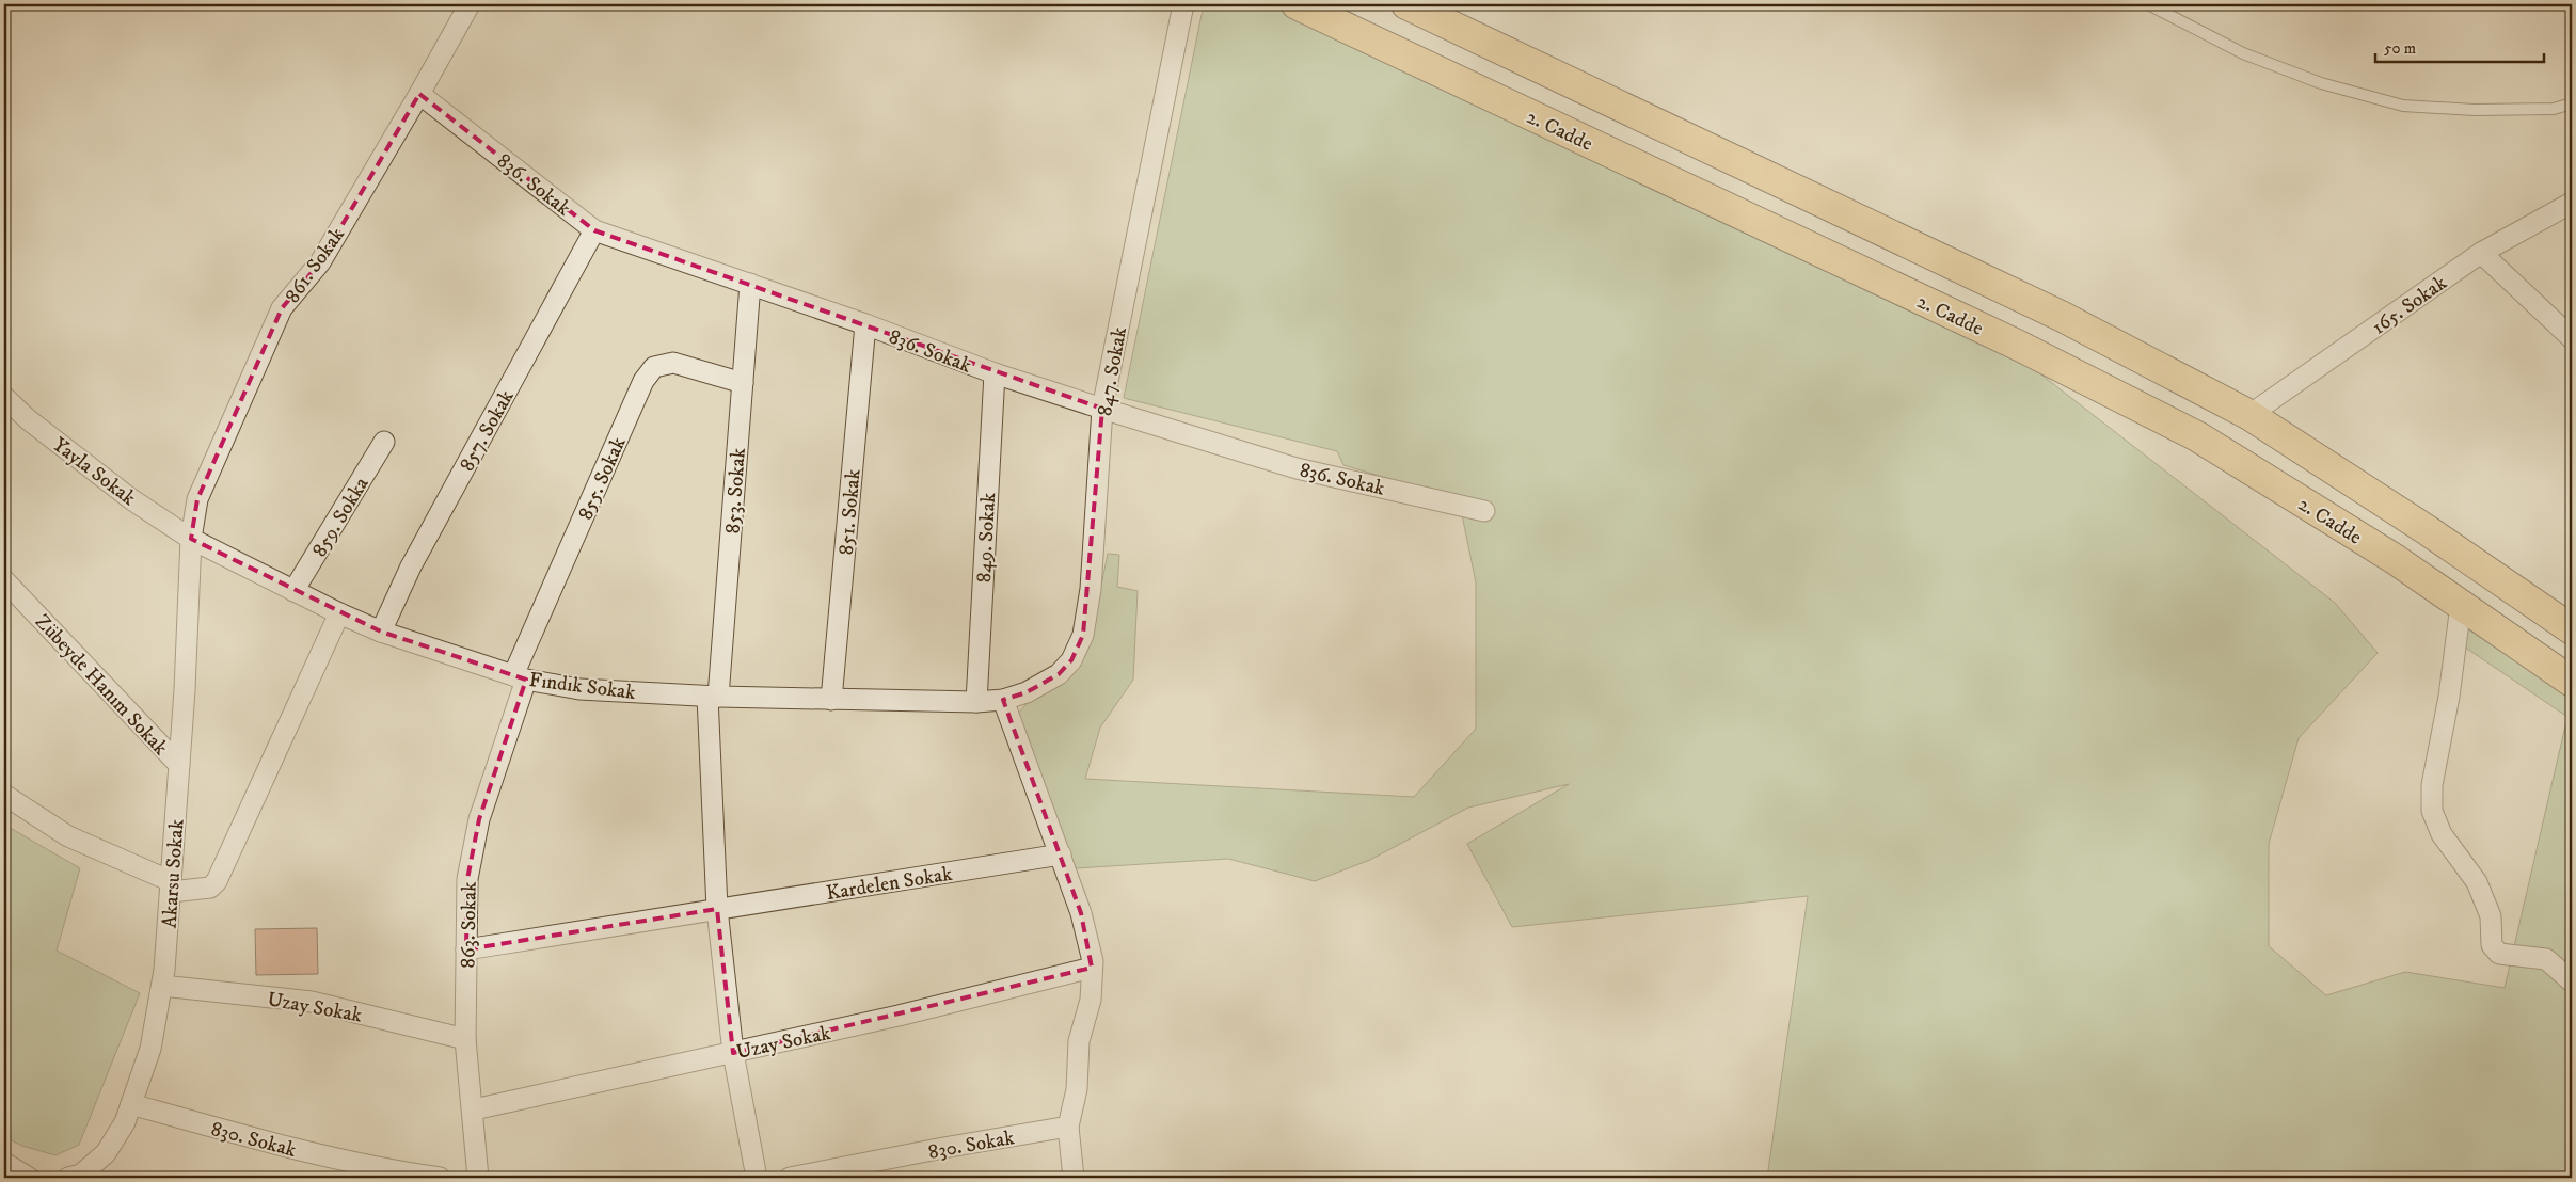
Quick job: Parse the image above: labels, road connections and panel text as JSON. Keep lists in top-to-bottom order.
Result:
{
  "streets": {
    "main road": ["2. Cadde"],
    "street": [
      "836. Sokak",
      "861. Sokak",
      "165. Sokak",
      "847. Sokak",
      "857. Sokak",
      "Yayla Sokak",
      "855. Sokak",
      "853. Sokak",
      "851. Sokak",
      "859. Sokka",
      "849. Sokak",
      "Zübeyde Hanım Sokak",
      "Fındık Sokak",
      "Akarsu Sokak",
      "Kardelen Sokak",
      "863. Sokak",
      "Uzay Sokak",
      "830. Sokak"
    ]
  },
  "crossings": [
    ["836. Sokak", "861. Sokak"],
    ["836. Sokak", "847. Sokak"],
    ["836. Sokak", "857. Sokak"],
    ["836. Sokak", "853. Sokak"],
    ["836. Sokak", "851. Sokak"],
    ["836. Sokak", "849. Sokak"],
    ["861. Sokak", "Yayla Sokak"],
    ["861. Sokak", "Fındık Sokak"],
    ["861. Sokak", "Akarsu Sokak"],
    ["847. Sokak", "Fındık Sokak"],
    ["857. Sokak", "Fındık Sokak"],
    ["Yayla Sokak", "Fındık Sokak"],
    ["Yayla Sokak", "Akarsu Sokak"],
    ["855. Sokak", "853. Sokak"],
    ["855. Sokak", "Fındık Sokak"],
    ["855. Sokak", "863. Sokak"],
    ["853. Sokak", "Fındık Sokak"],
    ["851. Sokak", "Fındık Sokak"],
    ["859. Sokka", "Fındık Sokak"],
    ["849. Sokak", "Fındık Sokak"],
    ["Zübeyde Hanım Sokak", "Akarsu Sokak"],
    ["Fındık Sokak", "Akarsu Sokak"],
    ["Fındık Sokak", "863. Sokak"],
    ["Akarsu Sokak", "Uzay Sokak"],
    ["Akarsu Sokak", "830. Sokak"],
    ["Kardelen Sokak", "863. Sokak"],
    ["863. Sokak", "Uzay Sokak"]
  ],
  "scale_bar": "50 m"
}
